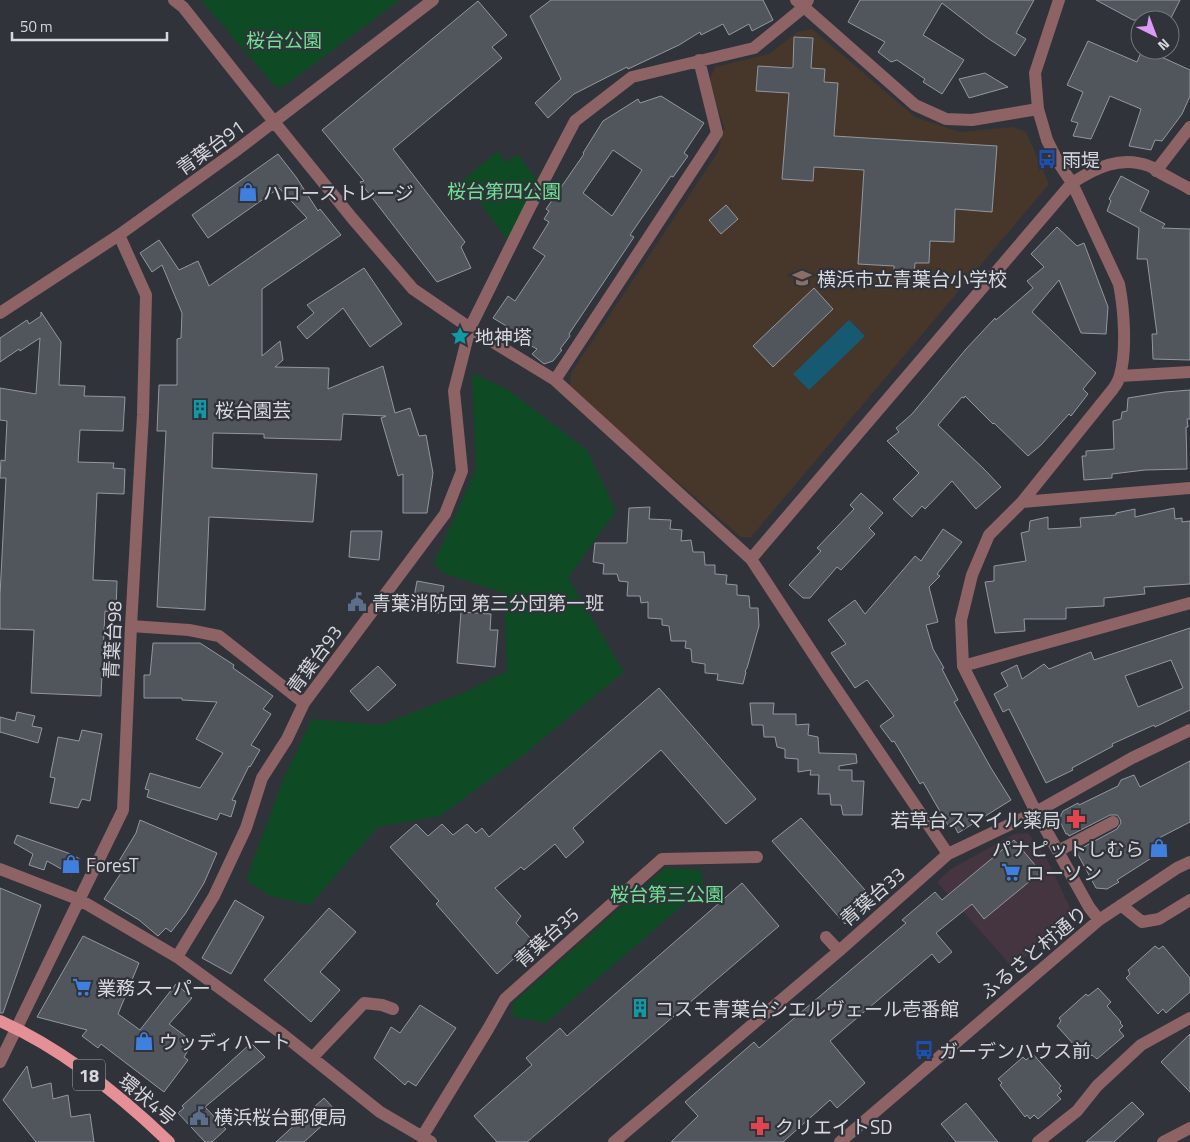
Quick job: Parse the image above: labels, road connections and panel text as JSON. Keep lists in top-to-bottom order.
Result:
{
  "streets": {
    "main road": ["18", "環状4号"],
    "street": [
      "青葉台91",
      "青葉台98",
      "青葉台93",
      "青葉台33",
      "青葉台35",
      "ふるさと村通り"
    ]
  },
  "crossings": [
    ["青葉台91", "青葉台98"],
    ["青葉台98", "環状4号"]
  ],
  "parks": ["桜台公園", "桜台第四公園", "桜台第三公園"],
  "places": {
    "bus stop": ["雨堤", "ガーデンハウス前"],
    "shop": [
      "ハローストレージ",
      "パナピットしむら",
      "ForesT",
      "ウッディハート"
    ],
    "school or university": ["横浜市立青葉台小学校"],
    "place": ["地神塔"],
    "building": ["桜台園芸", "コスモ青葉台シエルヴェール壱番館"],
    "public building": ["青葉消防団 第三分団第一班", "横浜桜台郵便局"],
    "pharmacy": ["若草台スマイル薬局", "クリエイトSD"],
    "supermarket": ["ローソン", "業務スーパー"]
  },
  "scale_bar": "50 m",
  "north": "bottom right"
}
